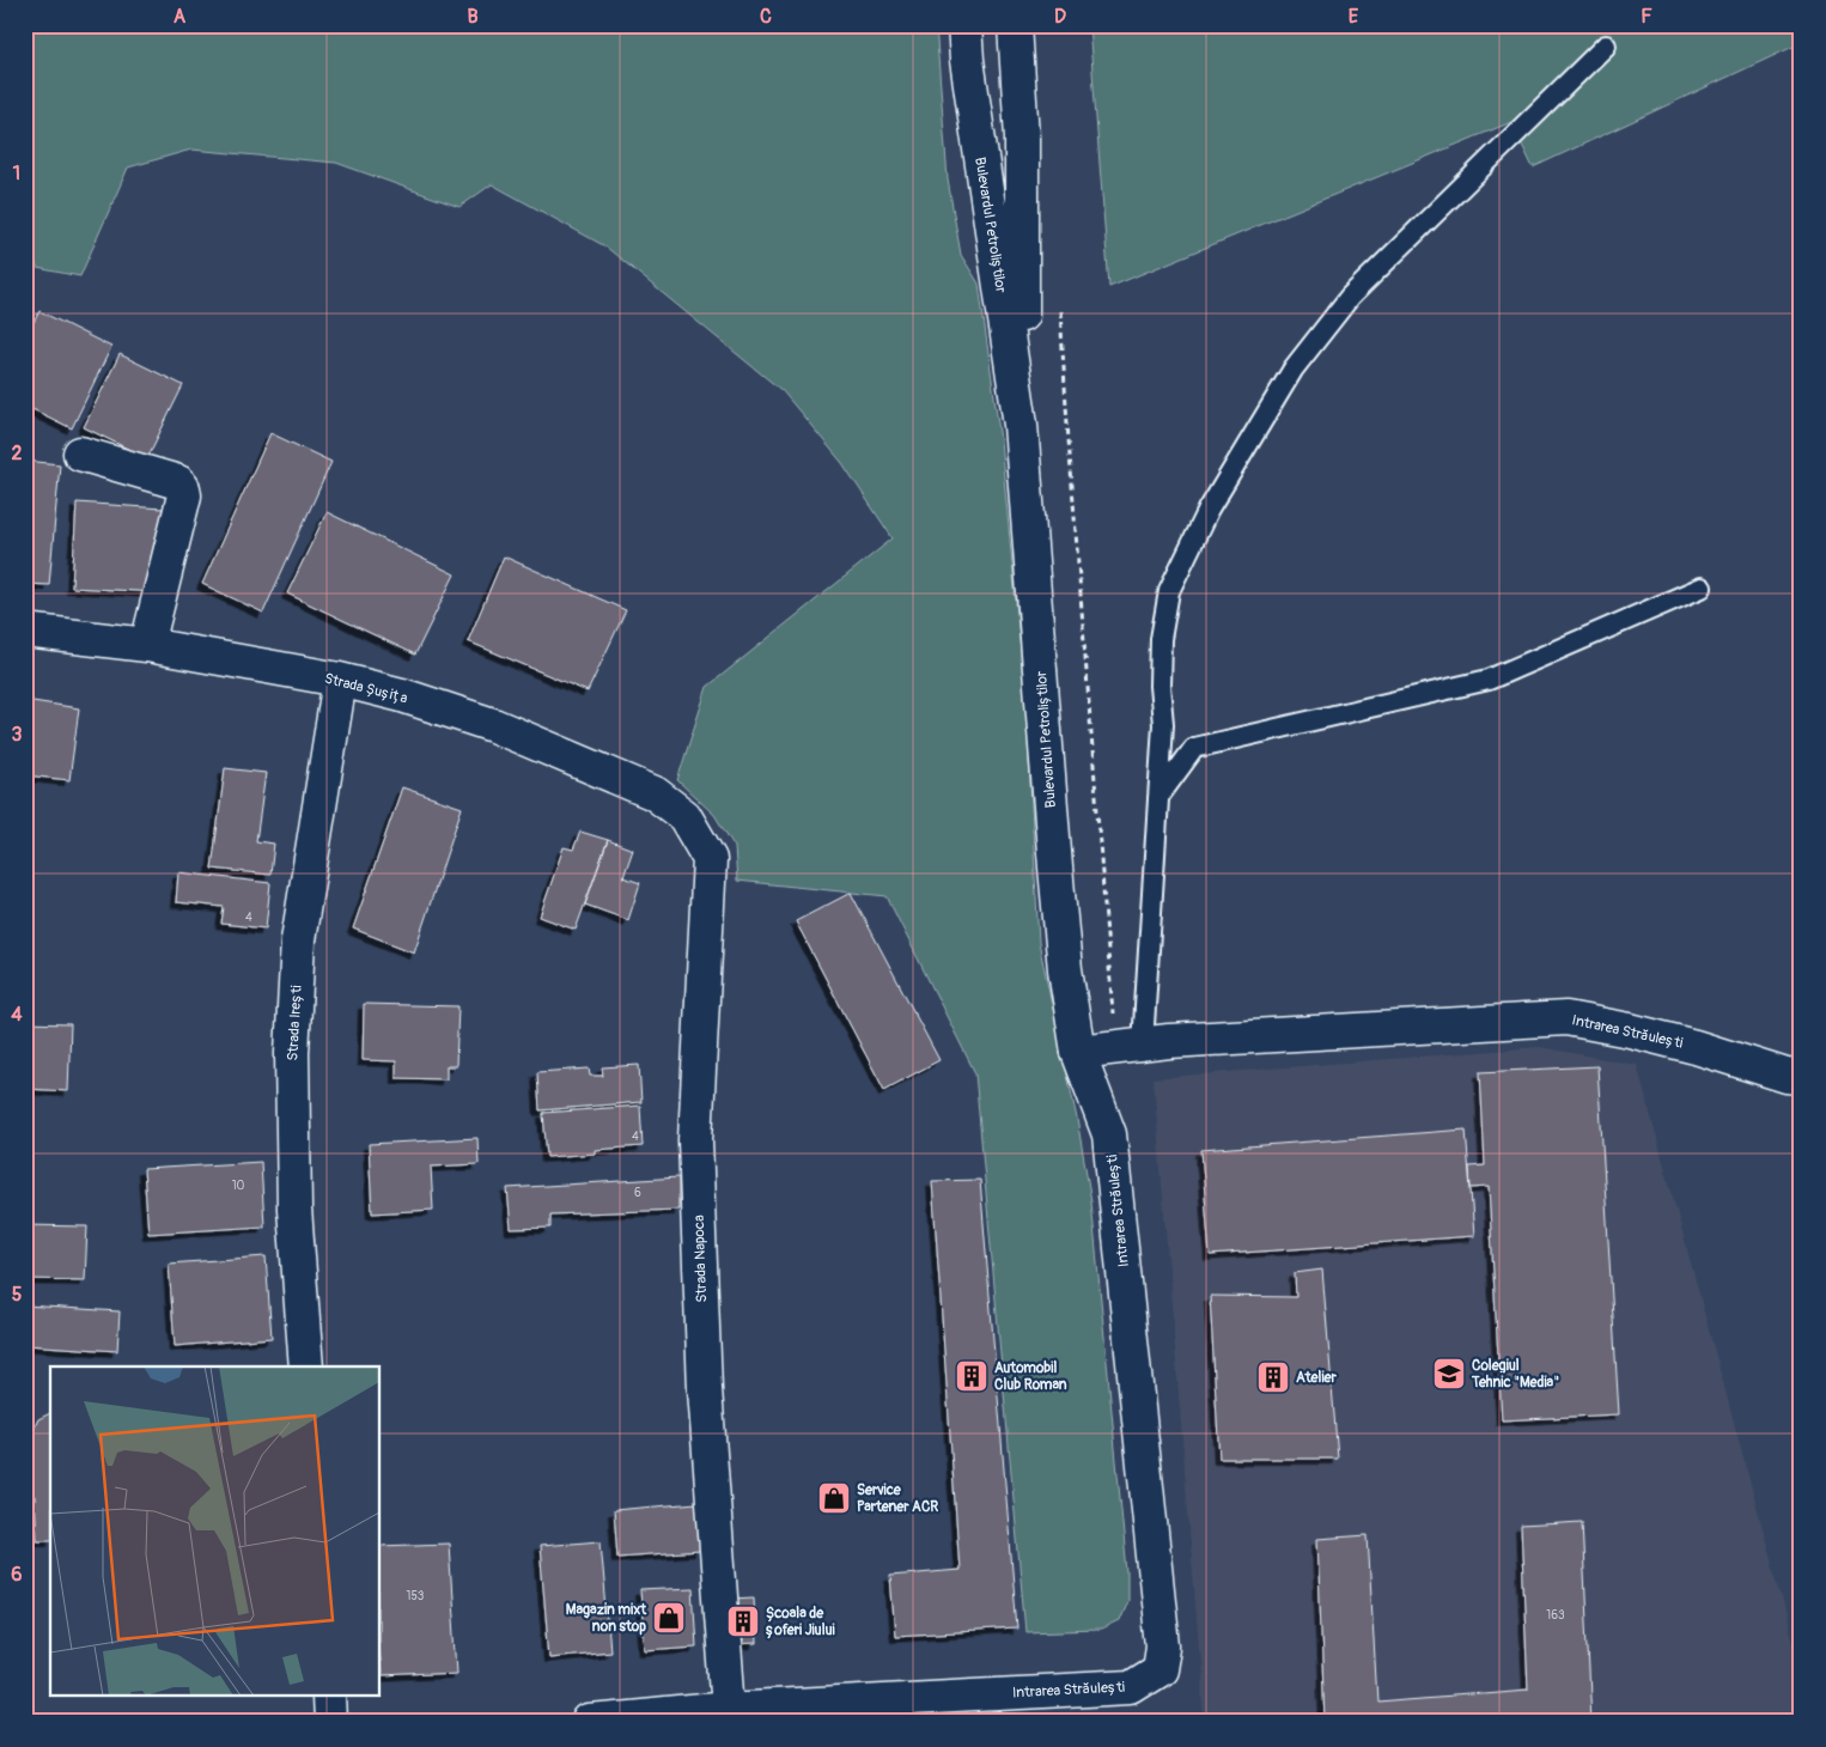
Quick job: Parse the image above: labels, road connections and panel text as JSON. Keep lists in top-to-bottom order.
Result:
{
  "streets": {
    "street": [
      "Bulevardul Petroliștilor",
      "Strada Șușița",
      "Strada Irești",
      "Intrarea Străulești",
      "Strada Napoca"
    ]
  },
  "crossings": [
    ["Bulevardul Petroliștilor", "Intrarea Străulești"],
    ["Strada Șușița", "Strada Irești"],
    ["Strada Șușița", "Strada Napoca"],
    ["Intrarea Străulești", "Strada Napoca"]
  ],
  "places": {
    "school or university": ["Colegiul Tehnic \"Media\""],
    "building": ["Automobil Club Roman", "Atelier", "Școala de șoferi Jiului"],
    "shop": ["Service Partener ACR", "Magazin mixt non stop"]
  },
  "house_numbers": [
    "4",
    "4",
    "10",
    "6",
    "153",
    "163"
  ],
  "grid": {
    "columns": [
      "A",
      "B",
      "C",
      "D",
      "E",
      "F"
    ],
    "rows": [
      "1",
      "2",
      "3",
      "4",
      "5",
      "6"
    ]
  }
}
